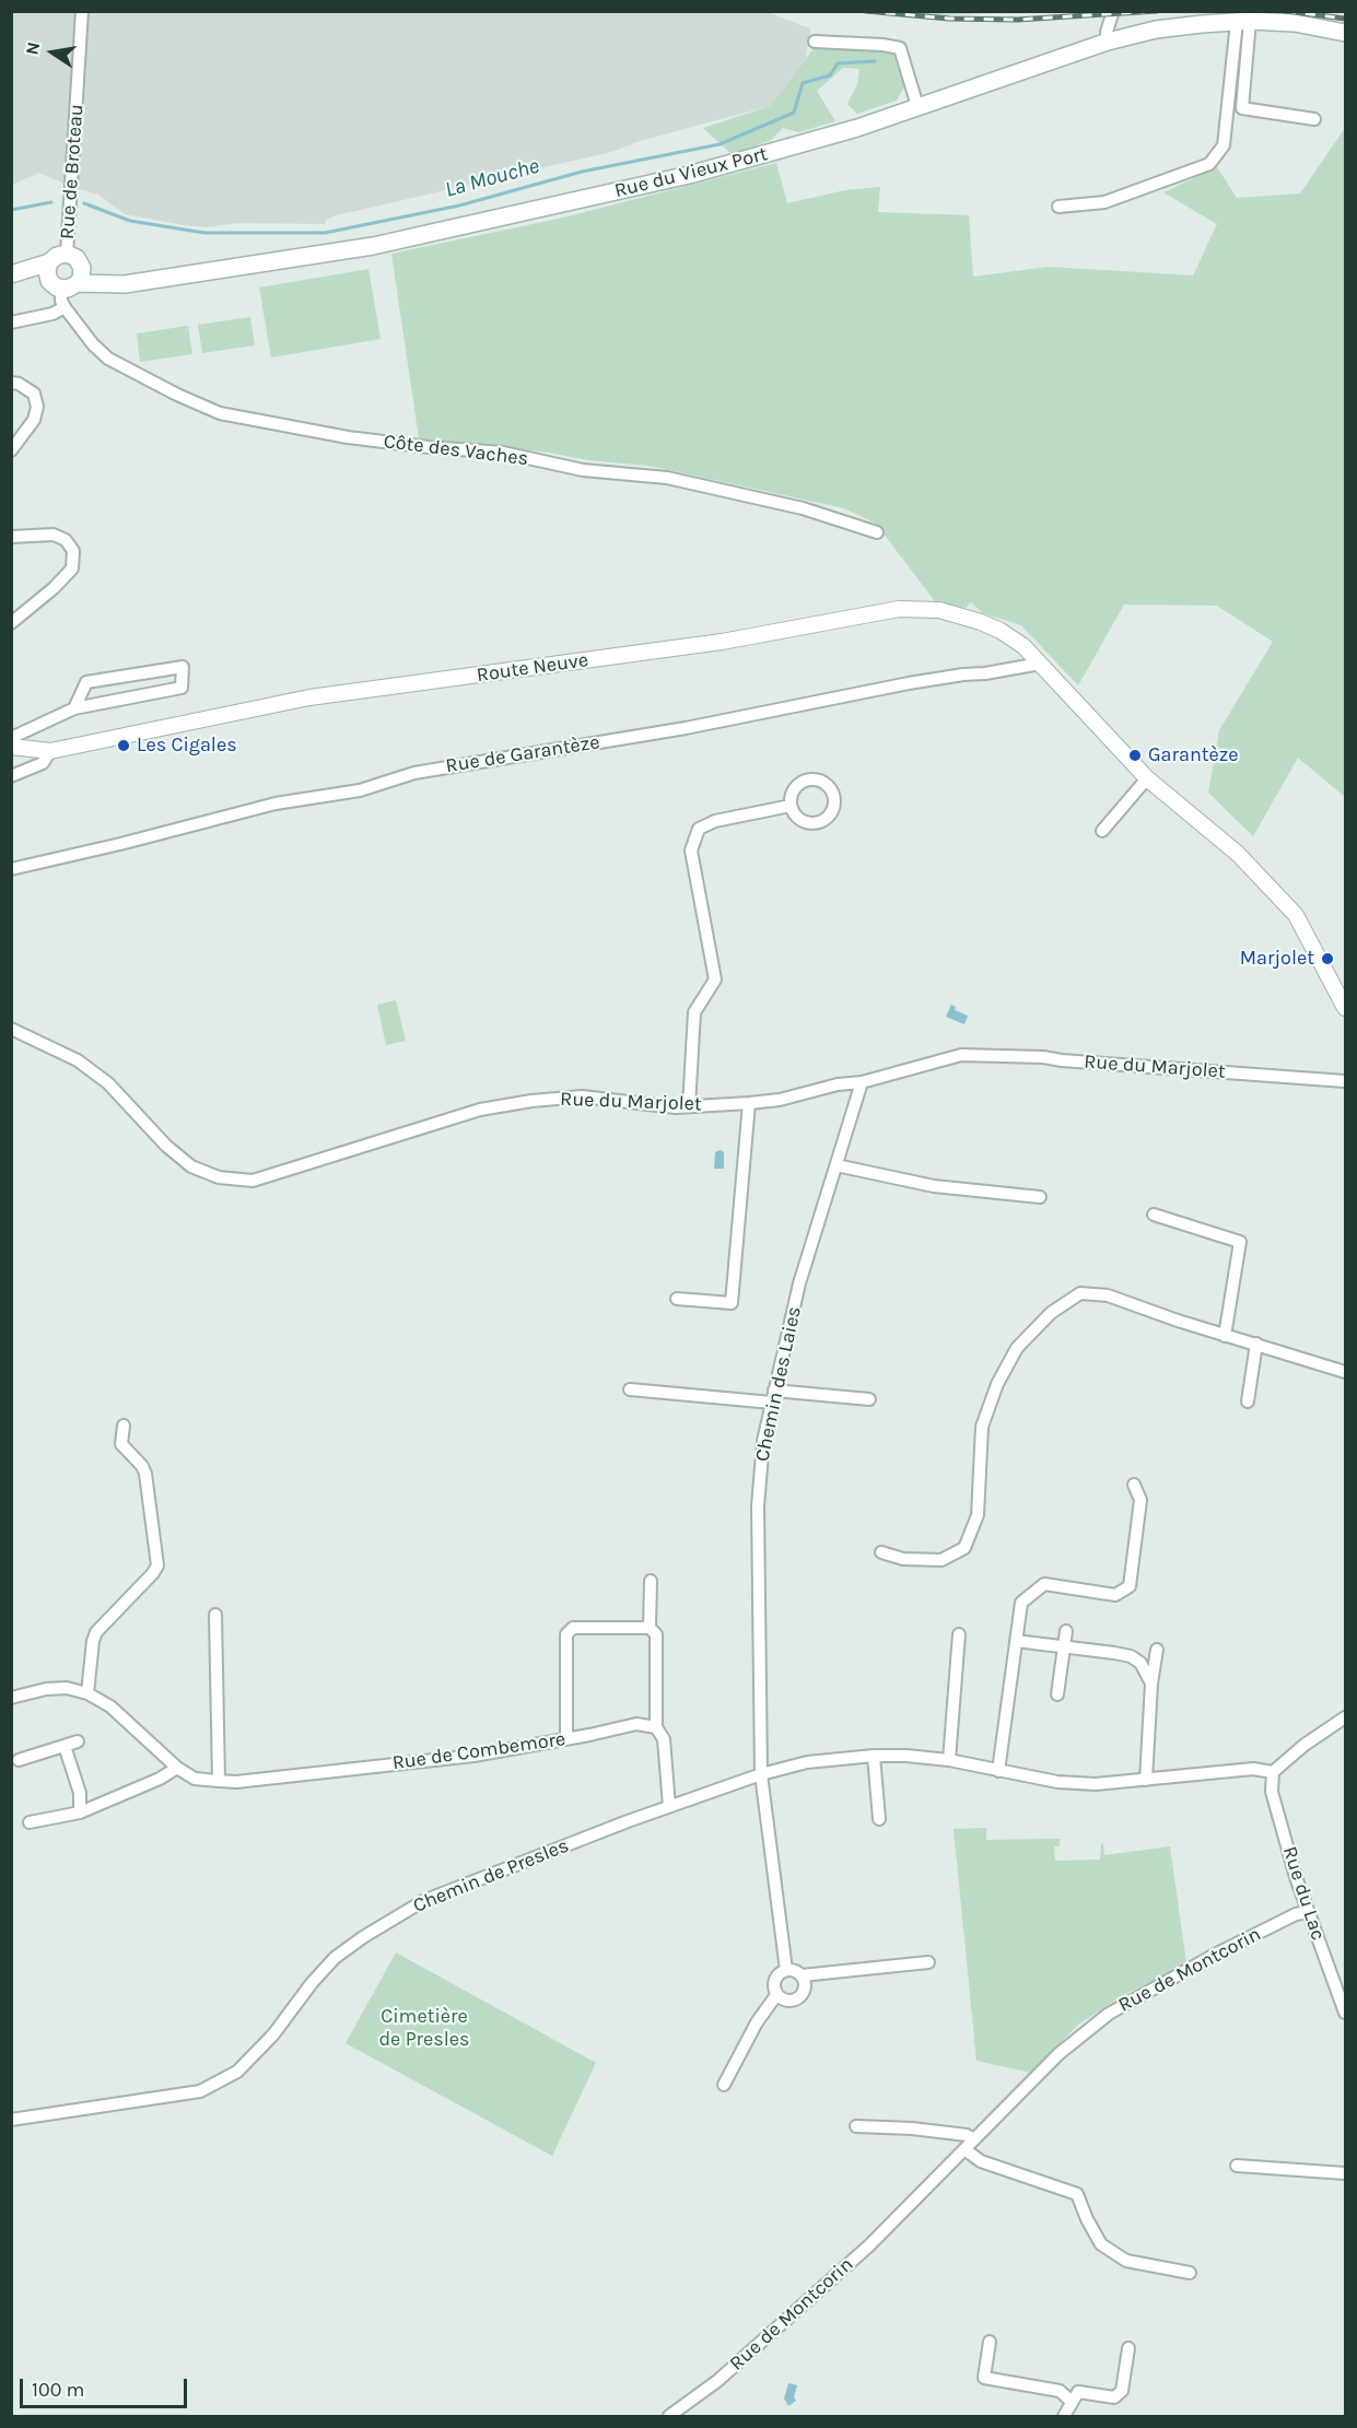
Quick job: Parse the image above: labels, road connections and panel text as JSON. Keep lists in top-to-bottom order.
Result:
{
  "streets": {
    "main road": ["Rue du Vieux Port"],
    "street": [
      "Rue de Broteau",
      "Côte des Vaches",
      "Route Neuve",
      "Rue de Garantèze",
      "Rue du Marjolet",
      "Chemin des Laies",
      "Rue de Combemore",
      "Chemin de Presles",
      "Rue du Lac",
      "Rue de Montcorin"
    ]
  },
  "crossings": [
    ["Route Neuve", "Rue de Garantèze"],
    ["Rue du Marjolet", "Chemin des Laies"],
    ["Chemin des Laies", "Chemin de Presles"],
    ["Chemin de Presles", "Rue du Lac"],
    ["Rue du Lac", "Rue de Montcorin"]
  ],
  "water": ["La Mouche"],
  "parks": ["Cimetière de Presles"],
  "places": ["Les Cigales", "Garantèze", "Marjolet"],
  "scale_bar": "100 m",
  "north": "left"
}
